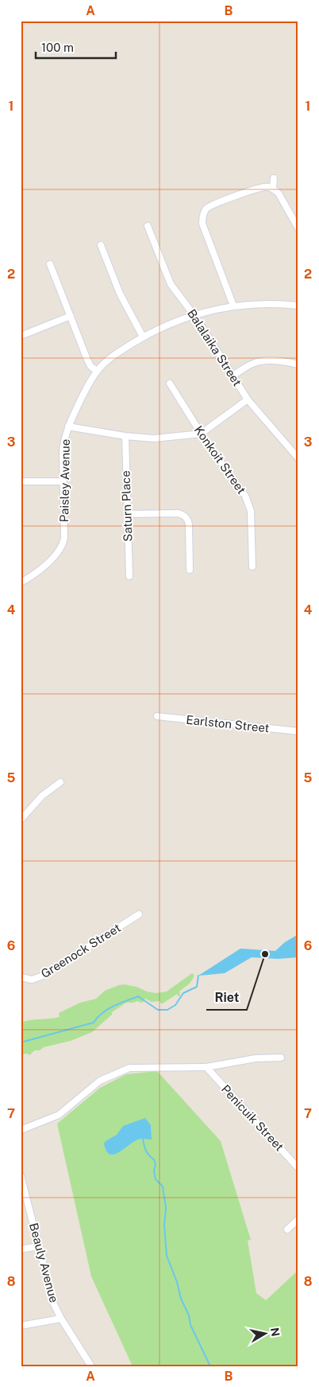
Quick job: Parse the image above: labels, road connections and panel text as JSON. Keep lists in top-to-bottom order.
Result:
{
  "streets": {
    "street": [
      "Balalaika Street",
      "Konkoit Street",
      "Paisley Avenue",
      "Saturn Place",
      "Earlston Street",
      "Greenock Street",
      "Penicuik Street",
      "Beauly Avenue"
    ]
  },
  "crossings": [
    ["Balalaika Street", "Paisley Avenue"]
  ],
  "places": ["Riet"],
  "scale_bar": "100 m",
  "north": "right",
  "grid": {
    "columns": ["A", "B"],
    "rows": [
      "1",
      "2",
      "3",
      "4",
      "5",
      "6",
      "7",
      "8"
    ]
  }
}
